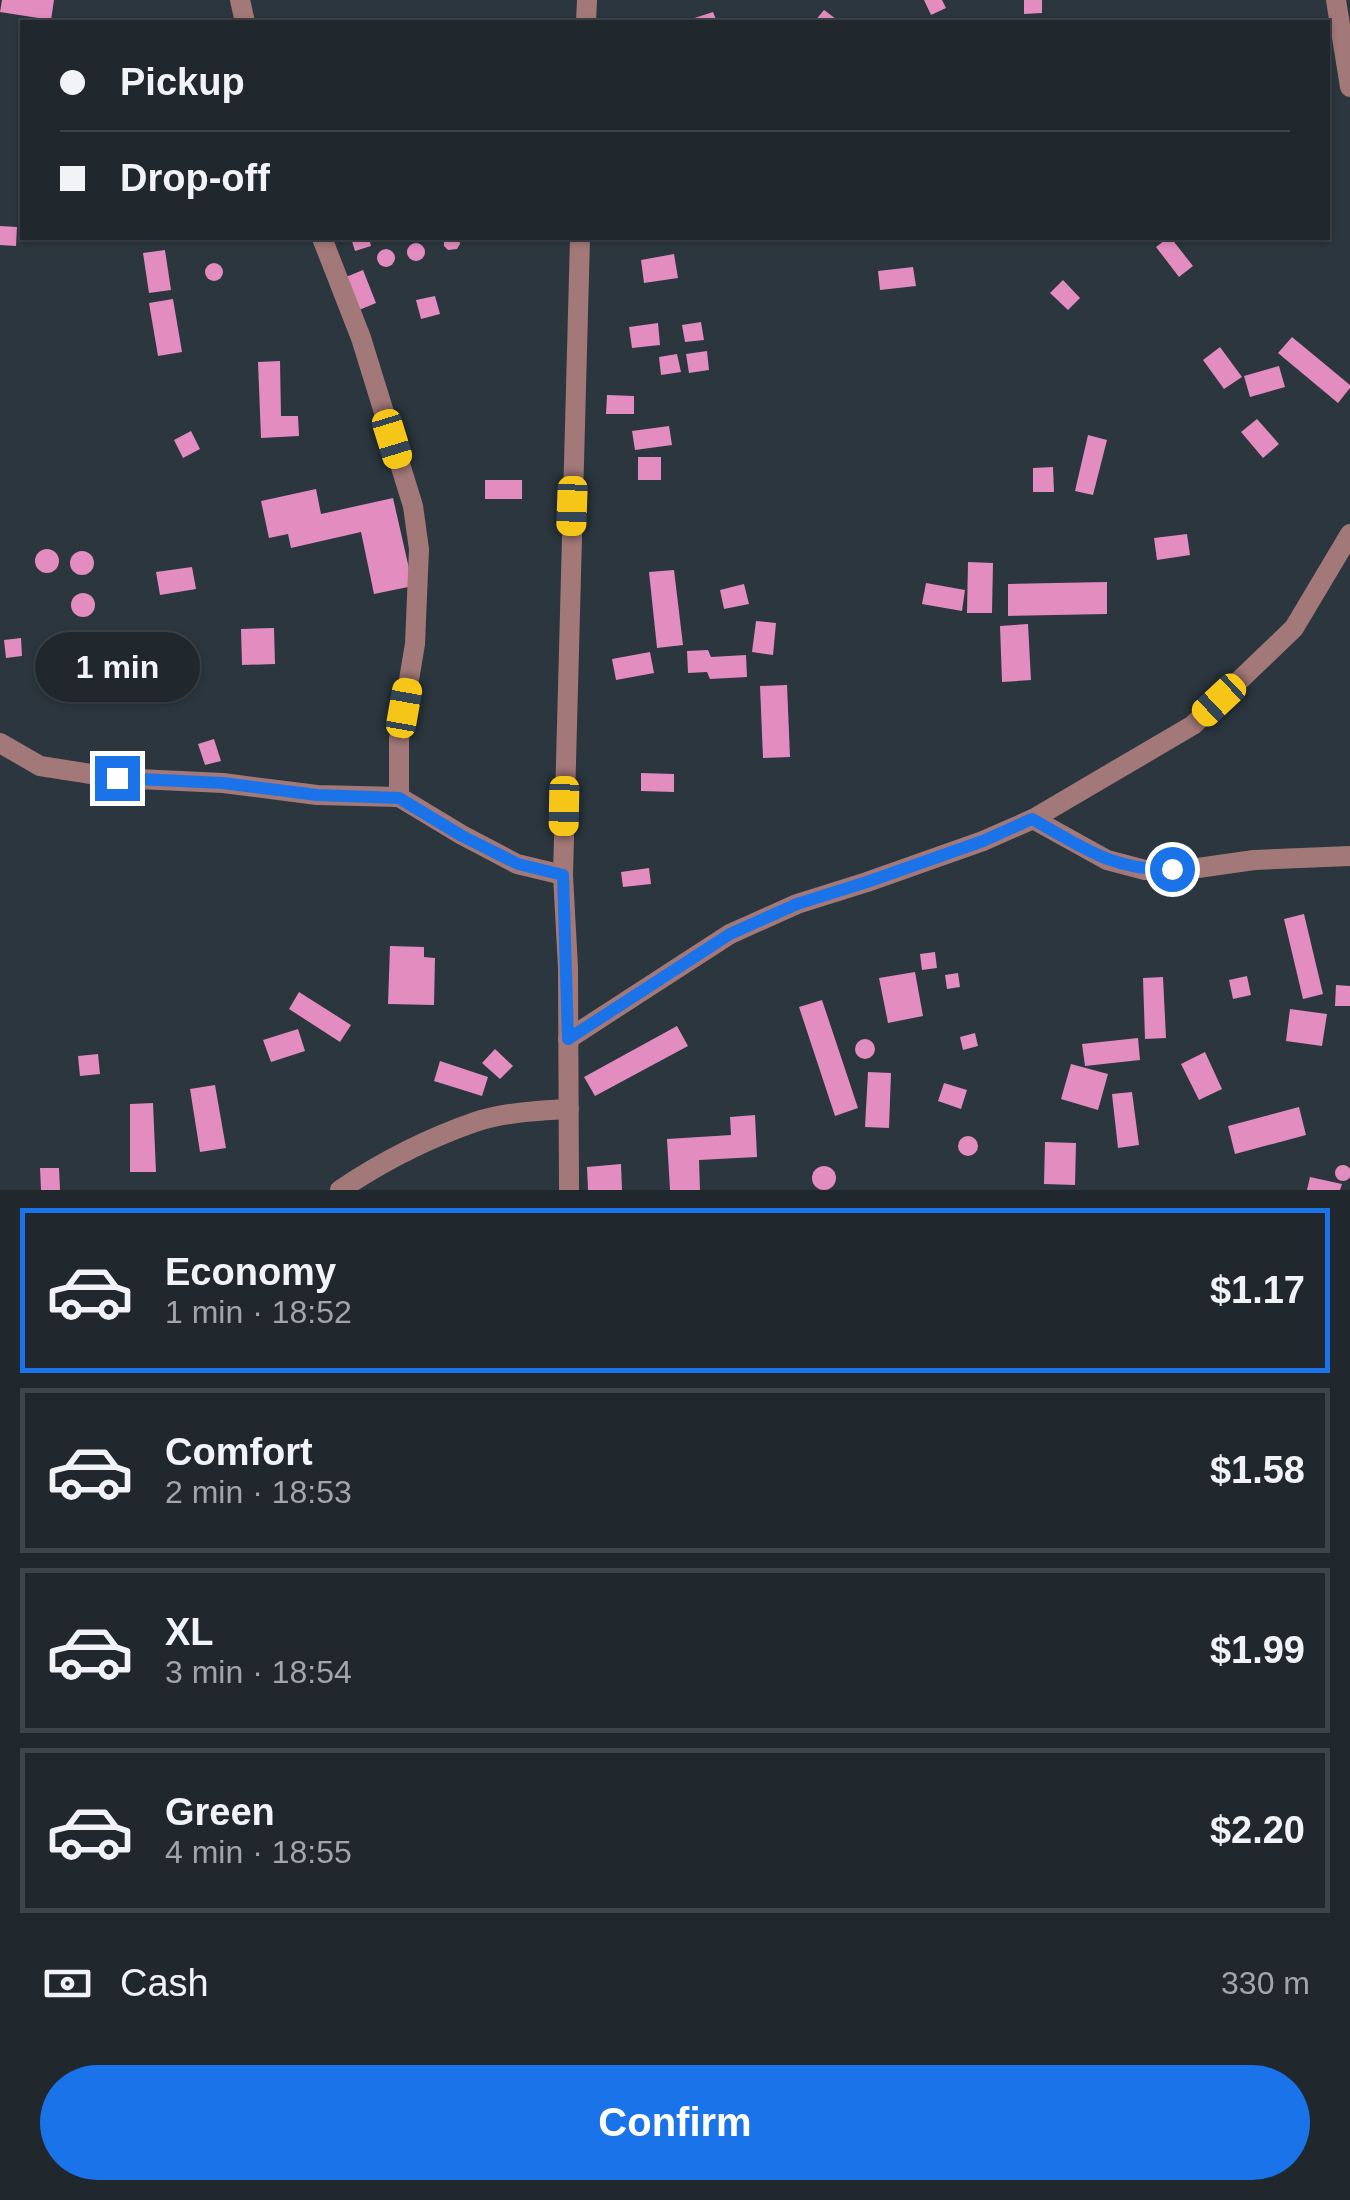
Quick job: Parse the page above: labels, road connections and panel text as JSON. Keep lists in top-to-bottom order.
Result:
{
  "page": {
    "banner": ["Pickup", "Drop-off"],
    "bubble": "1 min",
    "list": [
      {
        "name": "Economy",
        "note": "1 min · 18:52",
        "value": "$1.17"
      },
      {
        "name": "Comfort",
        "note": "2 min · 18:53",
        "value": "$1.58"
      },
      {
        "name": "XL",
        "note": "3 min · 18:54",
        "value": "$1.99"
      },
      {
        "name": "Green",
        "note": "4 min · 18:55",
        "value": "$2.20"
      }
    ],
    "pay": ["Cash", "330 m"],
    "buttons": "Confirm"
  }
}
